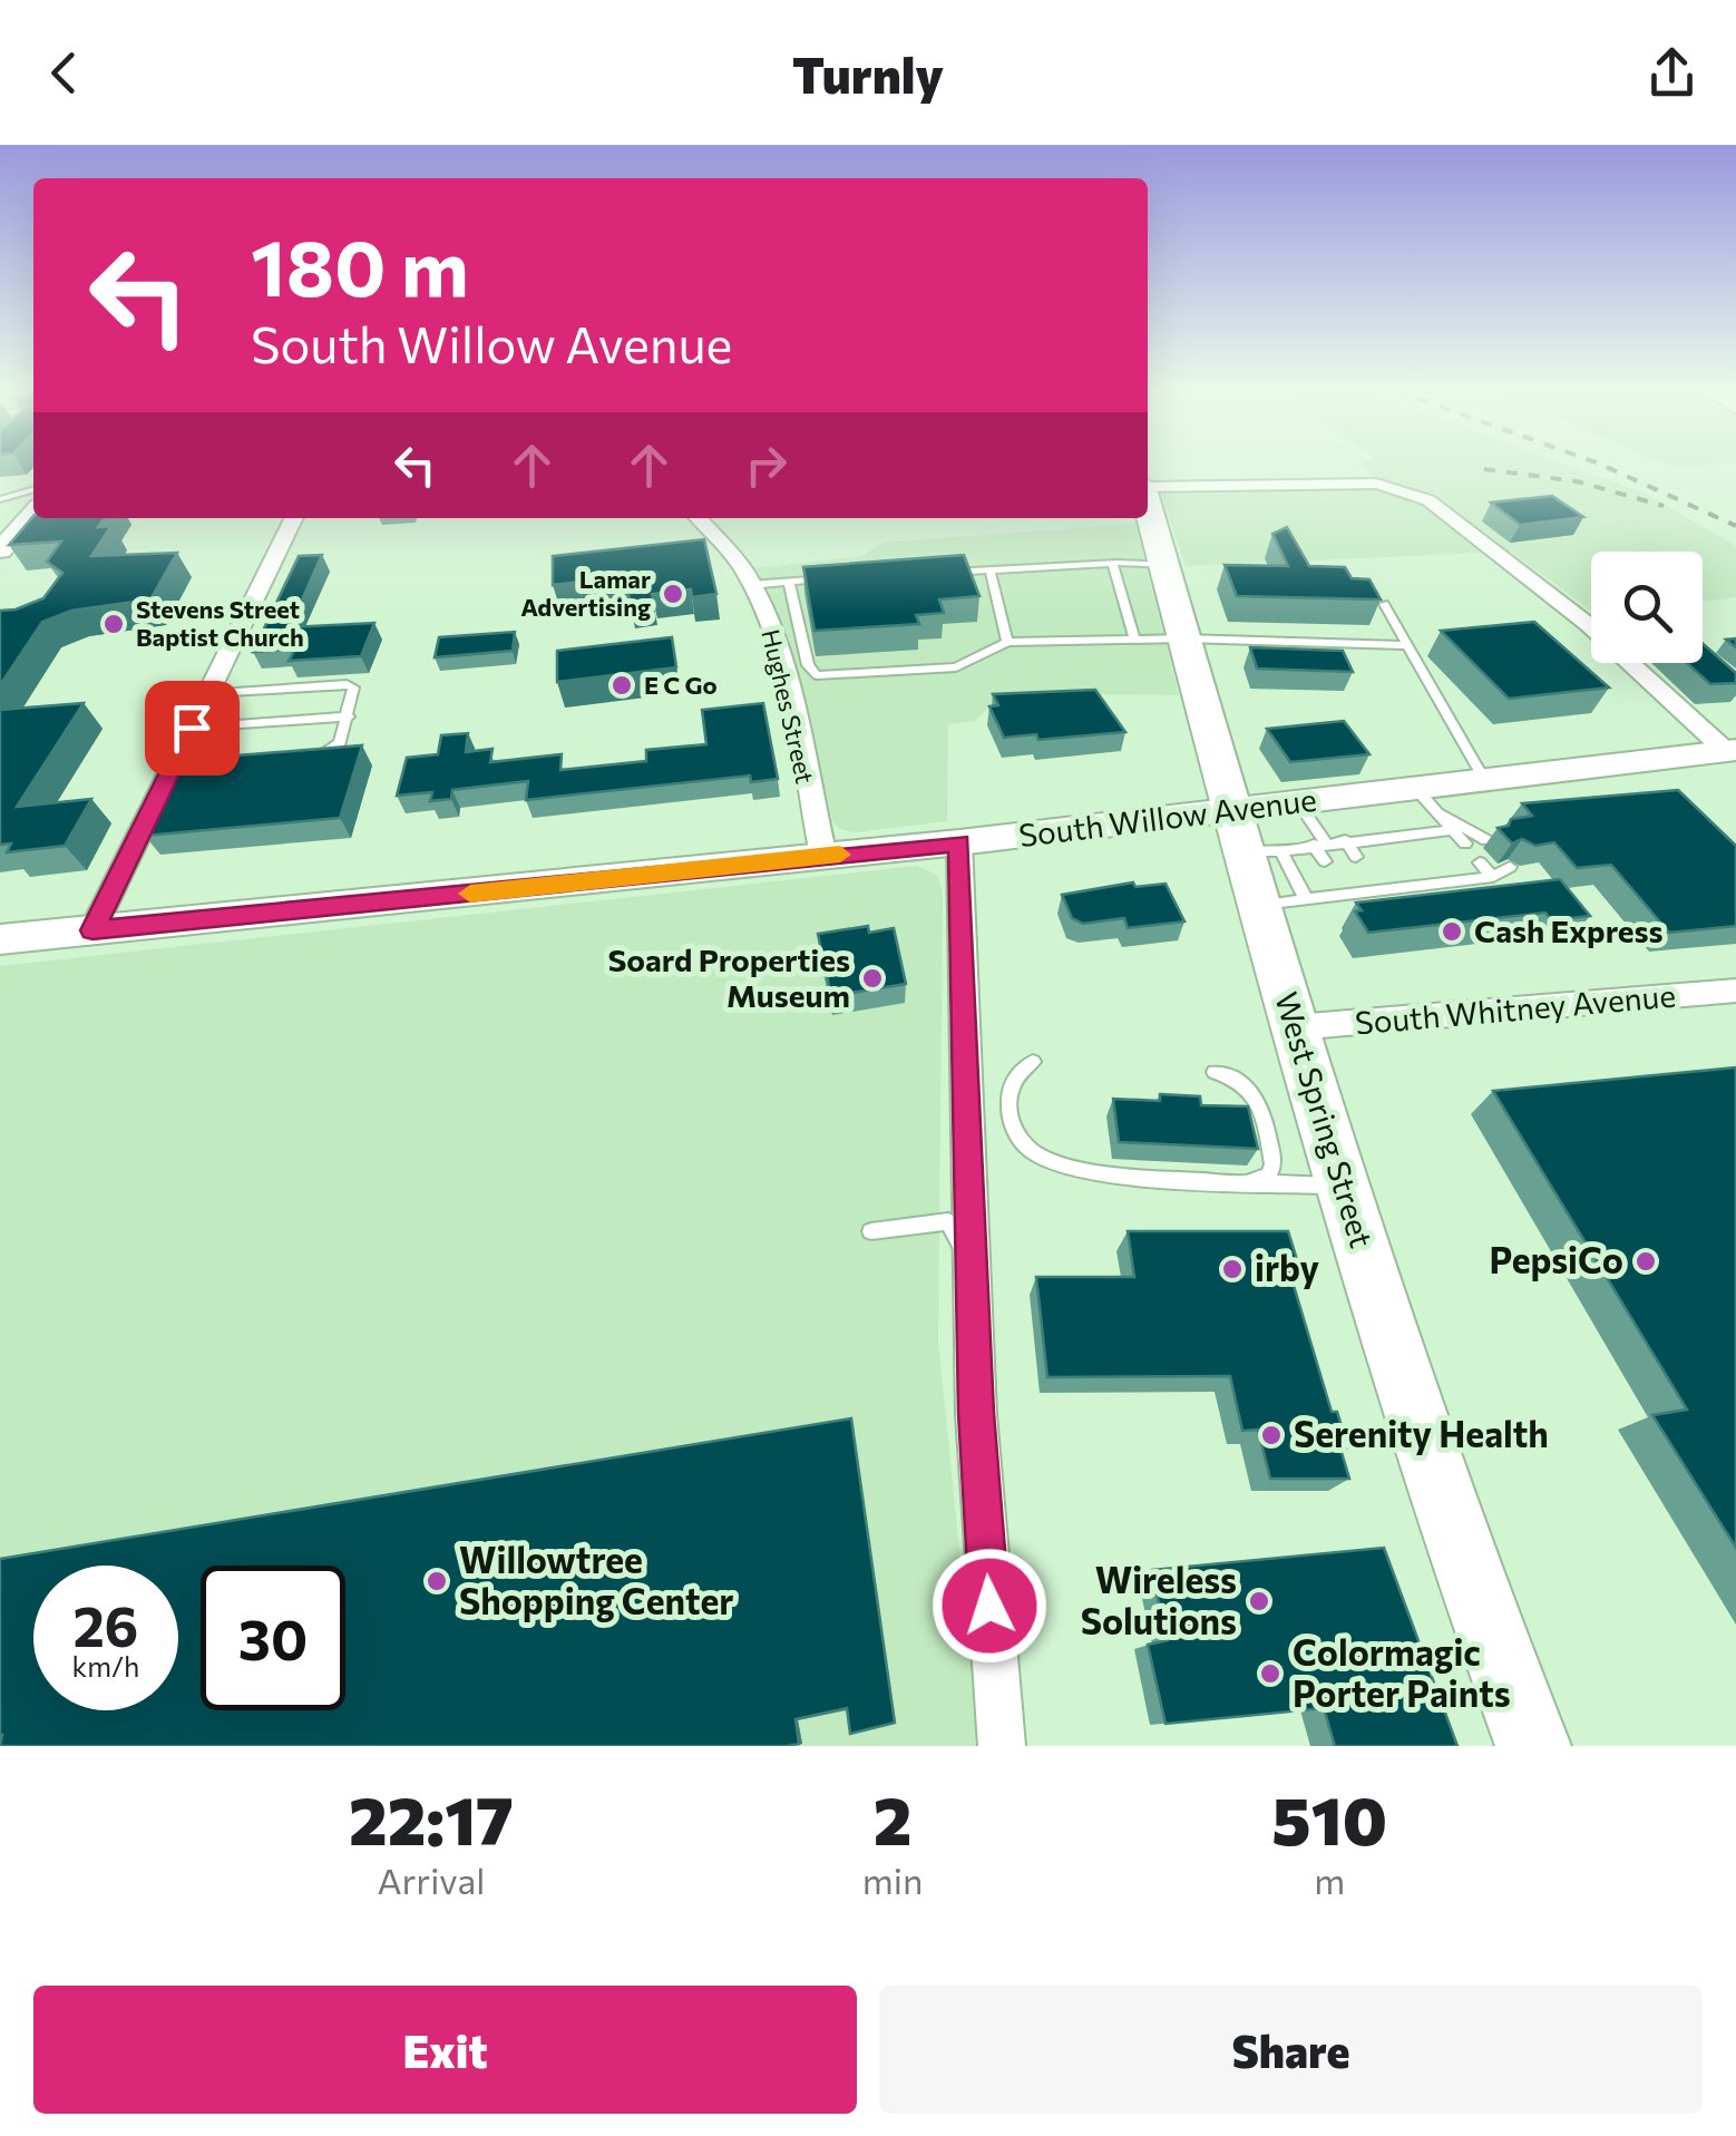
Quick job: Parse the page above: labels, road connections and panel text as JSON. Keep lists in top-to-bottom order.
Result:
{
  "streets": {
    "main road": ["South Willow Avenue", "West Spring Street"],
    "street": ["Hughes Street", "South Whitney Avenue"]
  },
  "crossings": [
    ["Hughes Street", "South Willow Avenue"],
    ["South Willow Avenue", "West Spring Street"],
    ["South Whitney Avenue", "West Spring Street"]
  ],
  "places": [
    "Lamar Advertising",
    "Stevens Street Baptist Church",
    "E C Go",
    "Cash Express",
    "Soard Properties Museum",
    "PepsiCo",
    "irby",
    "Serenity Health",
    "Willowtree Shopping Center",
    "Wireless Solutions",
    "Colormagic Porter Paints"
  ],
  "page": {
    "header": "Turnly",
    "turn": ["180 m", "South Willow Avenue"],
    "speed": "26 km/h",
    "limit": "30",
    "eta": [
      "22:17",
      "Arrival",
      "2",
      "min",
      "510",
      "m"
    ],
    "buttons": ["Exit", "Share"]
  }
}
